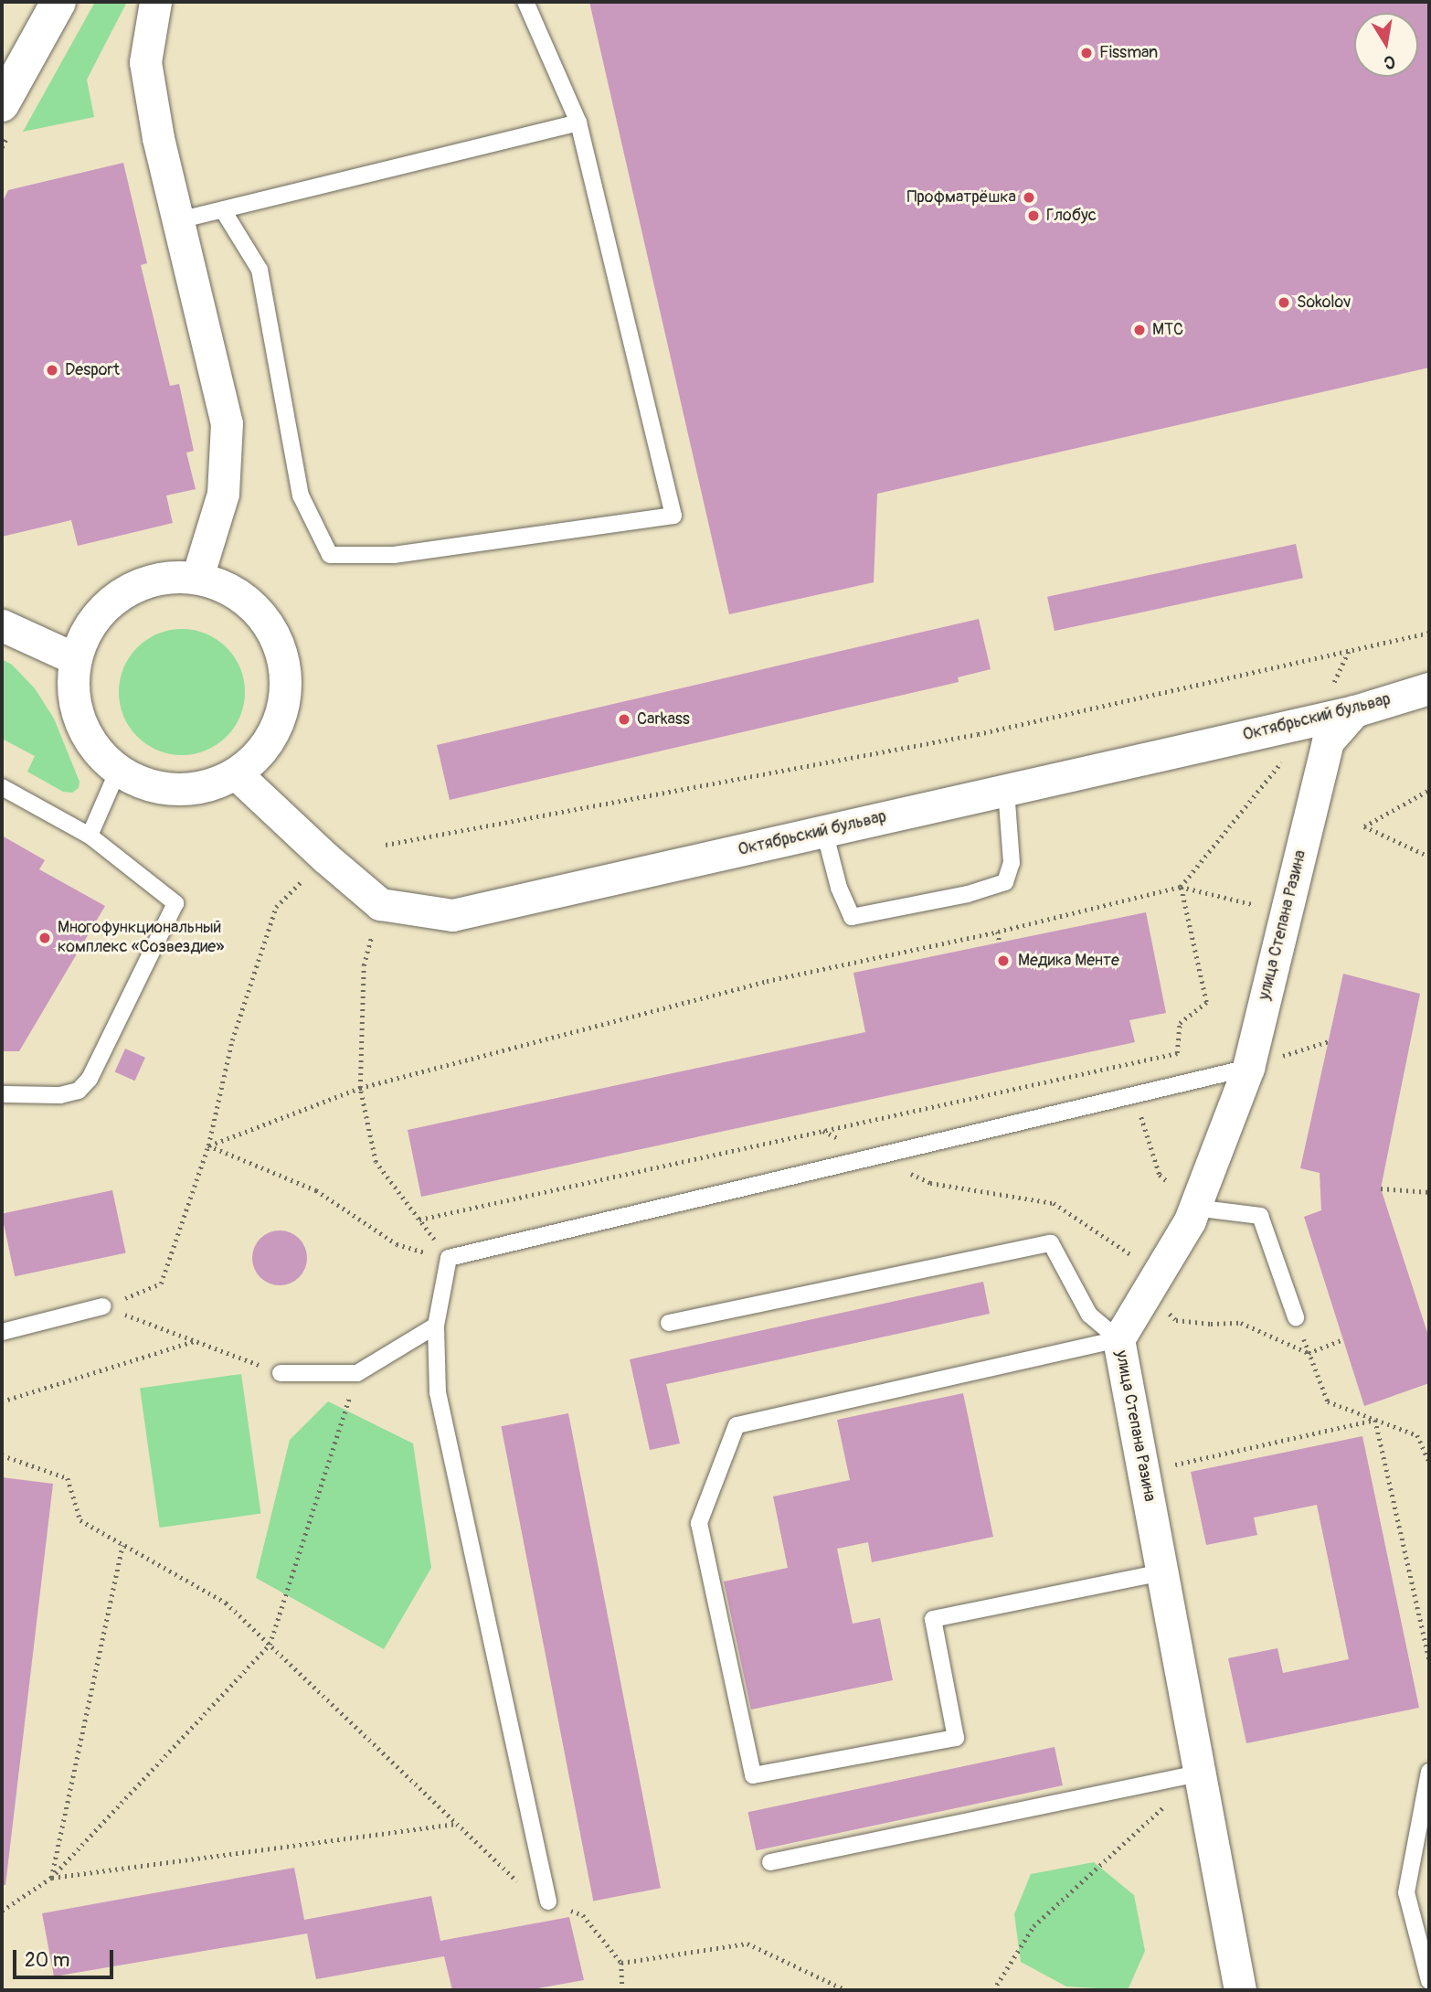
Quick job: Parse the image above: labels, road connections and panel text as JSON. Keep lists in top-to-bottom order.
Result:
{
  "streets": {
    "street": ["Октябрьский бульвар", "улица Степана Разина"]
  },
  "crossings": [
    ["Октябрьский бульвар", "улица Степана Разина"]
  ],
  "places": [
    "Fissman",
    "Профматрёшка",
    "Глобус",
    "Sokolov",
    "МТС",
    "Desport",
    "Carkass",
    "Многофункциональный комплекс «Созвездие»",
    "Медика Менте"
  ],
  "scale_bar": "20 m",
  "north": "bottom"
}
